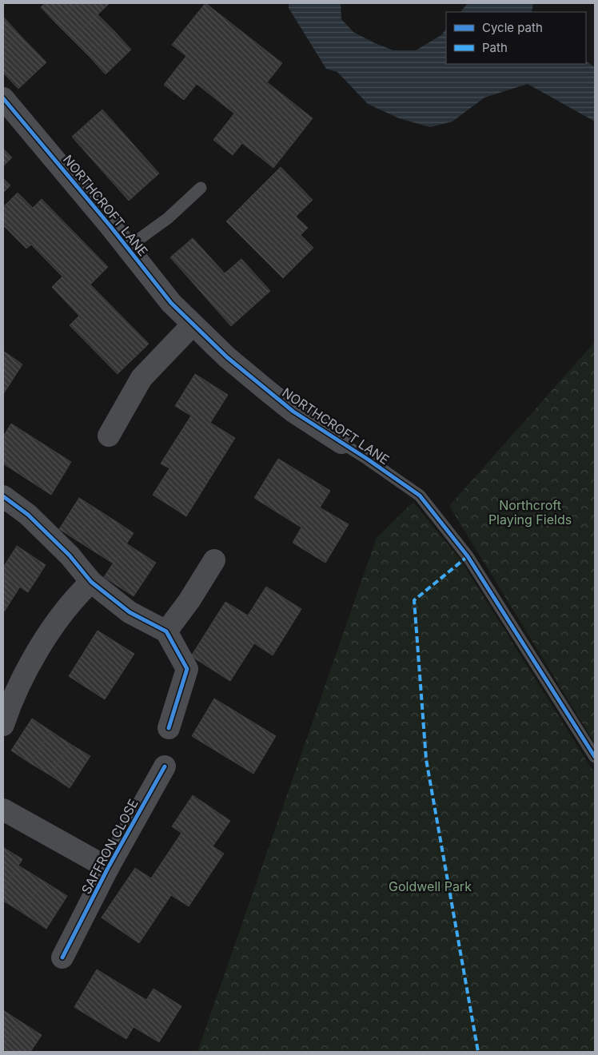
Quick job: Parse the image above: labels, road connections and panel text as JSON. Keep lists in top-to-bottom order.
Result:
{
  "streets": {
    "street": ["NORTHCROFT LANE", "SAFFRON CLOSE"]
  },
  "parks": ["Northcroft Playing Fields", "Goldwell Park"],
  "legend": ["Cycle path", "Path"]
}
